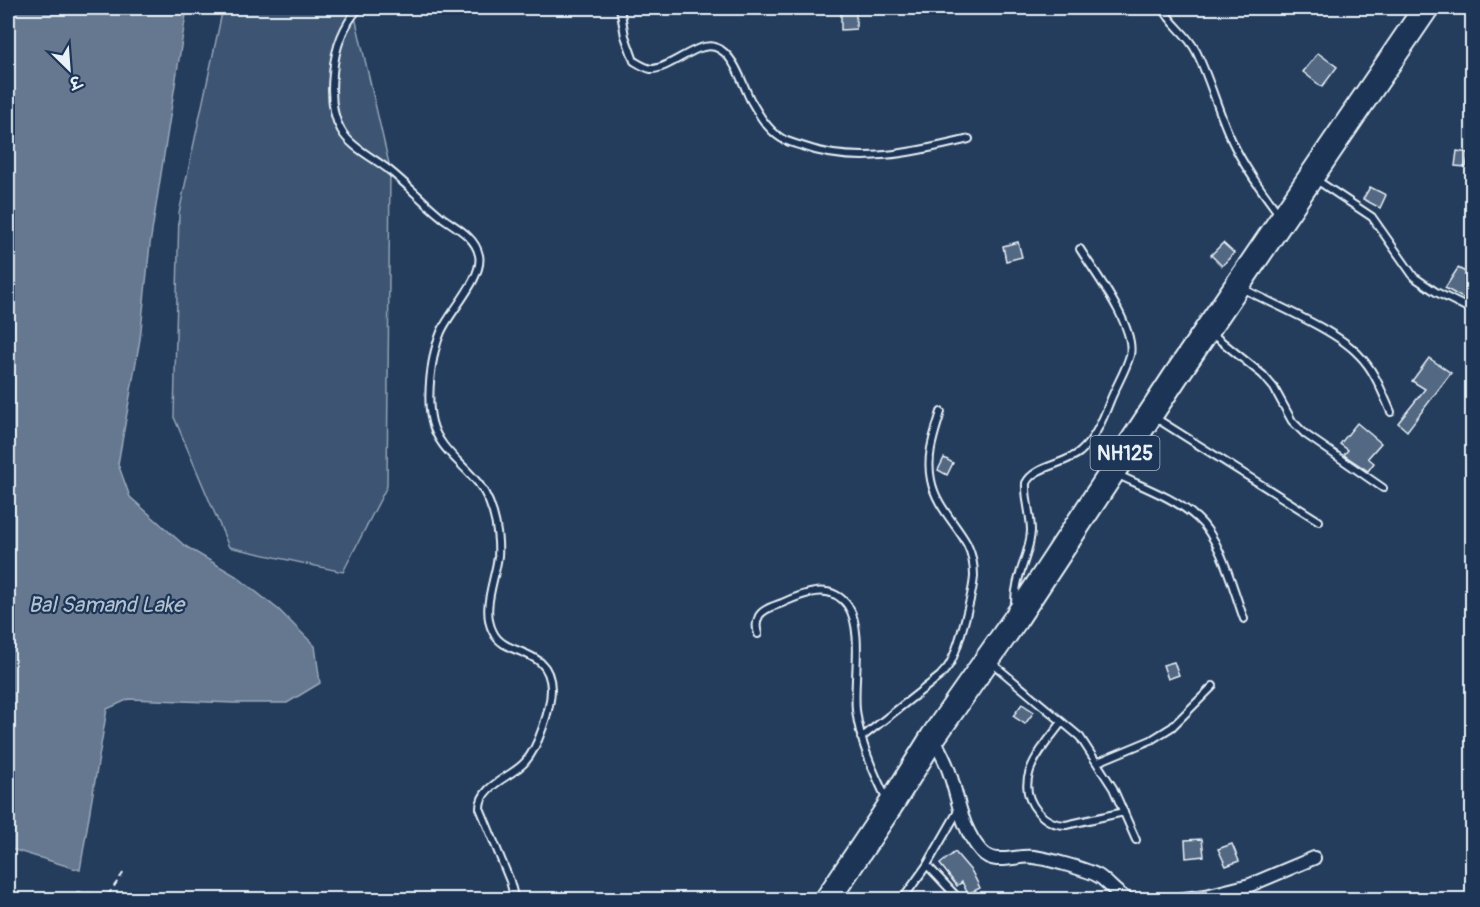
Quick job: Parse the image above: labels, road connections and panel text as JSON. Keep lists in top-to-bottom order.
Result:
{
  "streets": {
    "highway": ["NH125"]
  },
  "water": ["Bal Samand Lake"],
  "north": "bottom right"
}
